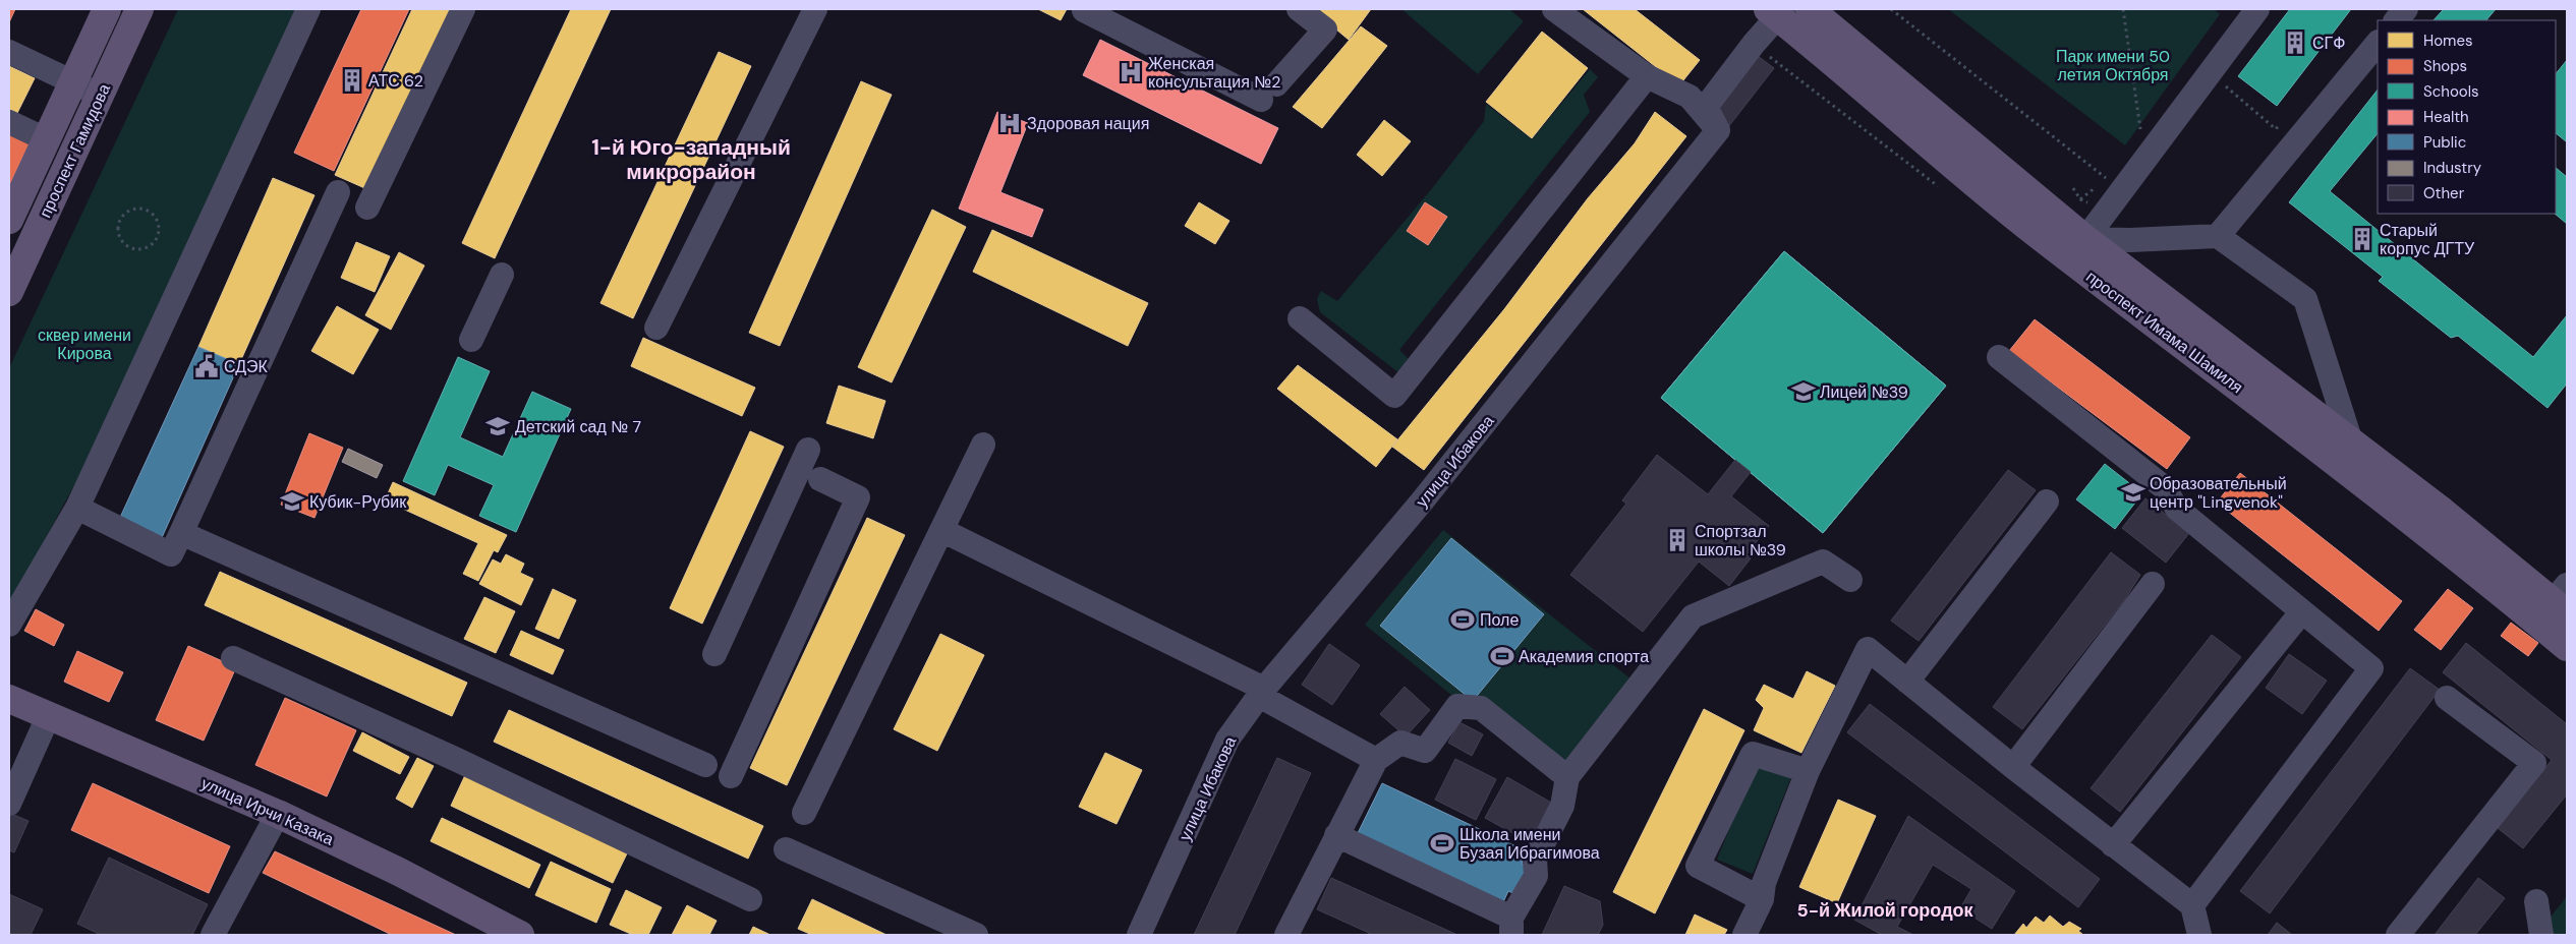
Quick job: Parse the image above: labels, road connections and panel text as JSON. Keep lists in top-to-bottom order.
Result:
{
  "streets": {
    "main road": ["проспект Гамидова", "проспект Имама Шамиля", "улица Ирчи Казака"],
    "street": ["улица Ибакова"]
  },
  "districts": ["1-й Юго-западный микрорайон", "5-й Жилой городок"],
  "parks": ["Парк имени 50 летия Октября", "сквер имени Кирова"],
  "places": {
    "building": [
      "СГФ",
      "АТС 62",
      "Старый корпус ДГТУ",
      "Спортзал школы №39"
    ],
    "hospital": ["Женская консультация №2", "Здоровая нация"],
    "public building": ["СДЭК"],
    "school or university": [
      "Лицей №39",
      "Детский сад № 7",
      "Образовательный центр \"Lingvenok\"",
      "Кубик-Рубик"
    ],
    "sports": ["Поле", "Академия спорта", "Школа имени Бузая Ибрагимова"]
  },
  "legend": [
    "Homes",
    "Shops",
    "Schools",
    "Health",
    "Public",
    "Industry",
    "Other"
  ]
}
